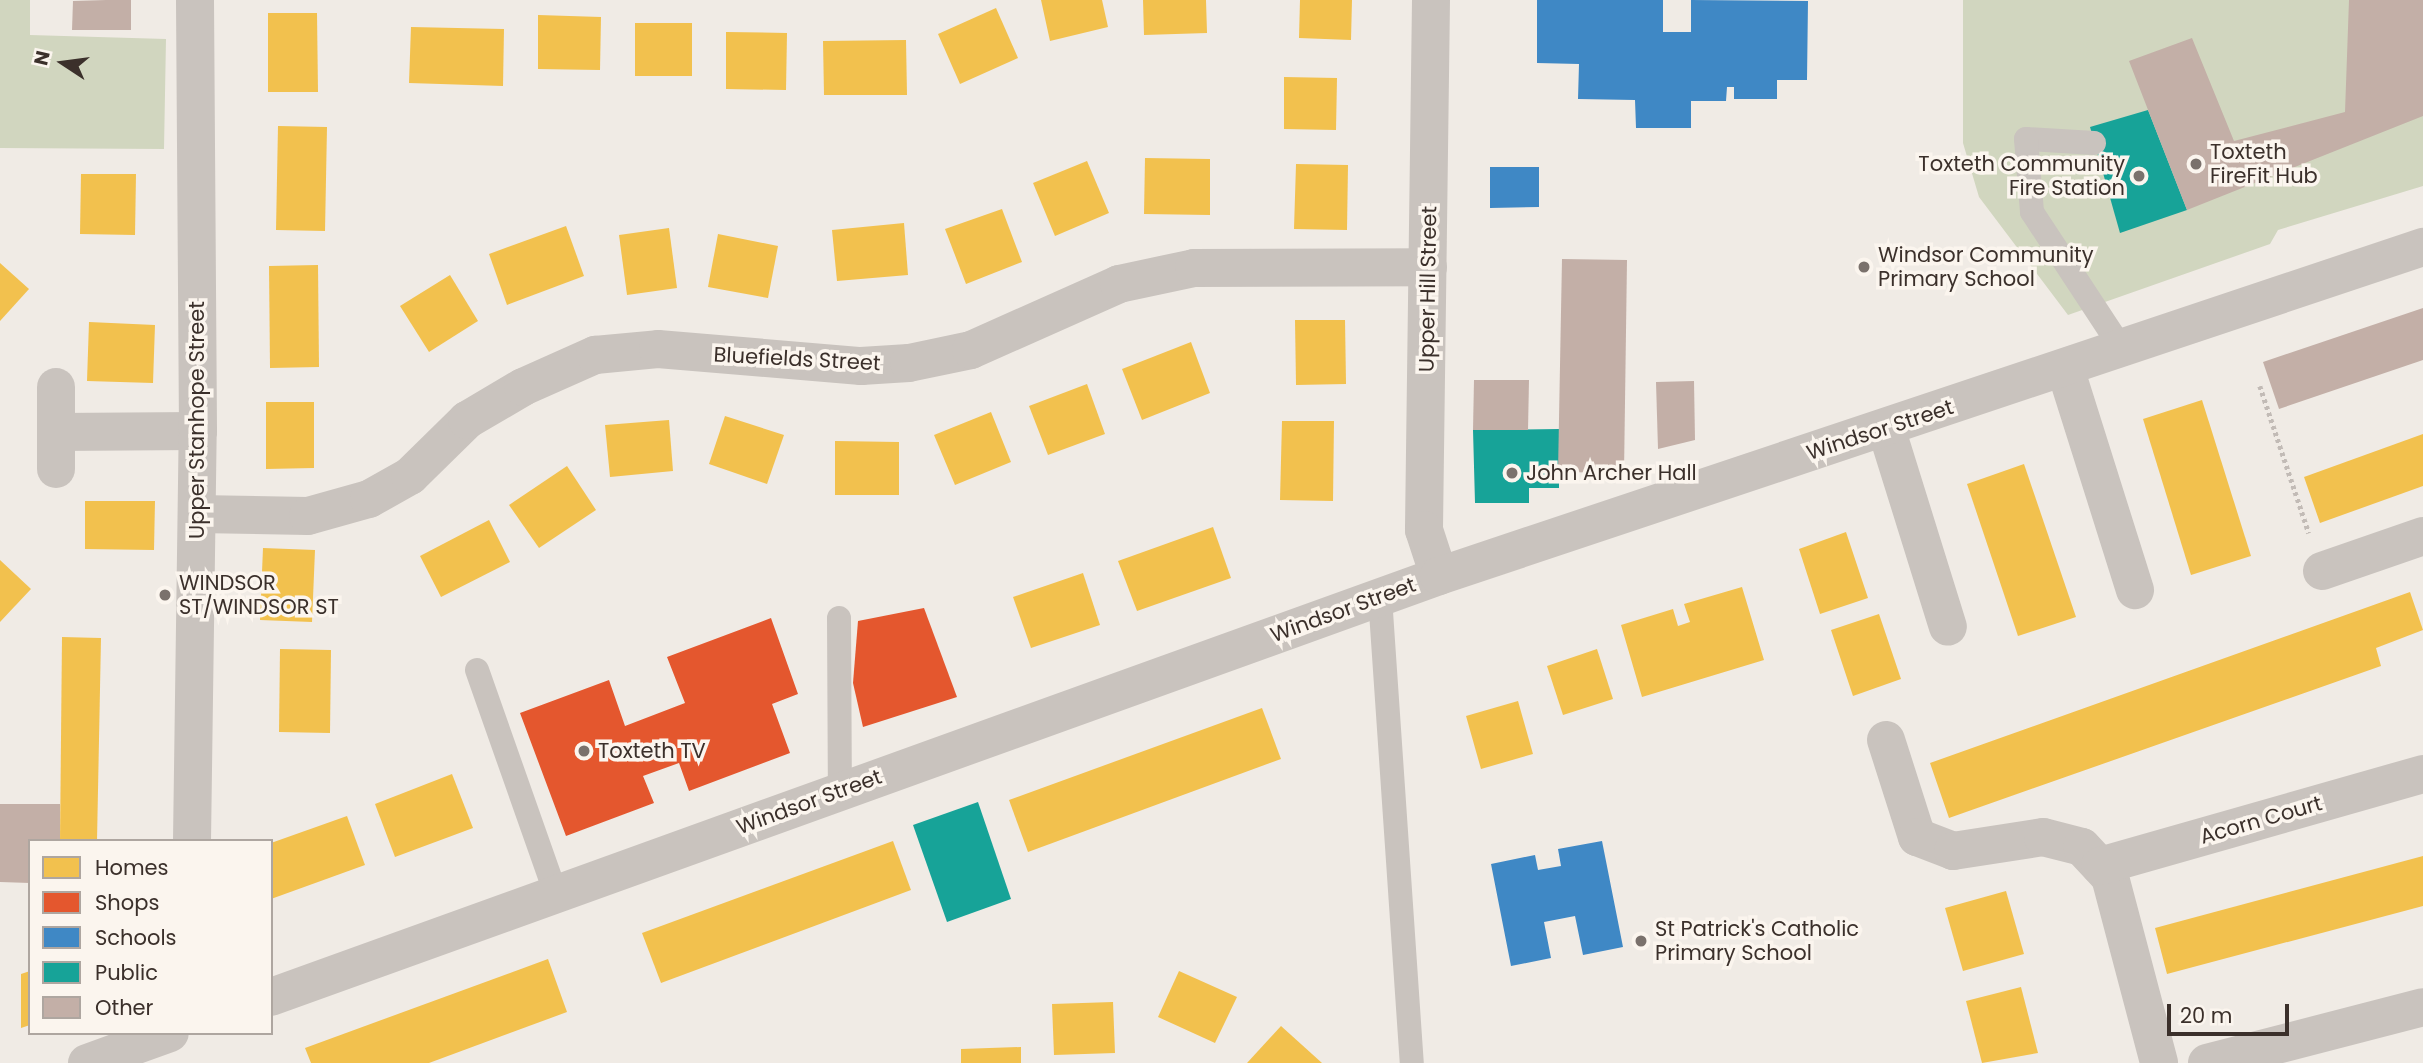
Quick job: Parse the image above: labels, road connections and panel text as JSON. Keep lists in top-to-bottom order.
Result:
{
  "streets": {
    "street": [
      "Upper Hill Street",
      "Bluefields Street",
      "Upper Stanhope Street",
      "Windsor Street",
      "Acorn Court"
    ]
  },
  "crossings": [
    ["Upper Hill Street", "Bluefields Street"],
    ["Upper Hill Street", "Windsor Street"],
    ["Bluefields Street", "Upper Stanhope Street"]
  ],
  "places": [
    "Toxteth FireFit Hub",
    "Toxteth Community Fire Station",
    "Windsor Community Primary School",
    "John Archer Hall",
    "WINDSOR ST/WINDSOR ST",
    "Toxteth TV",
    "St Patrick's Catholic Primary School"
  ],
  "legend": [
    "Homes",
    "Shops",
    "Schools",
    "Public",
    "Other"
  ],
  "scale_bar": "20 m",
  "north": "left"
}
